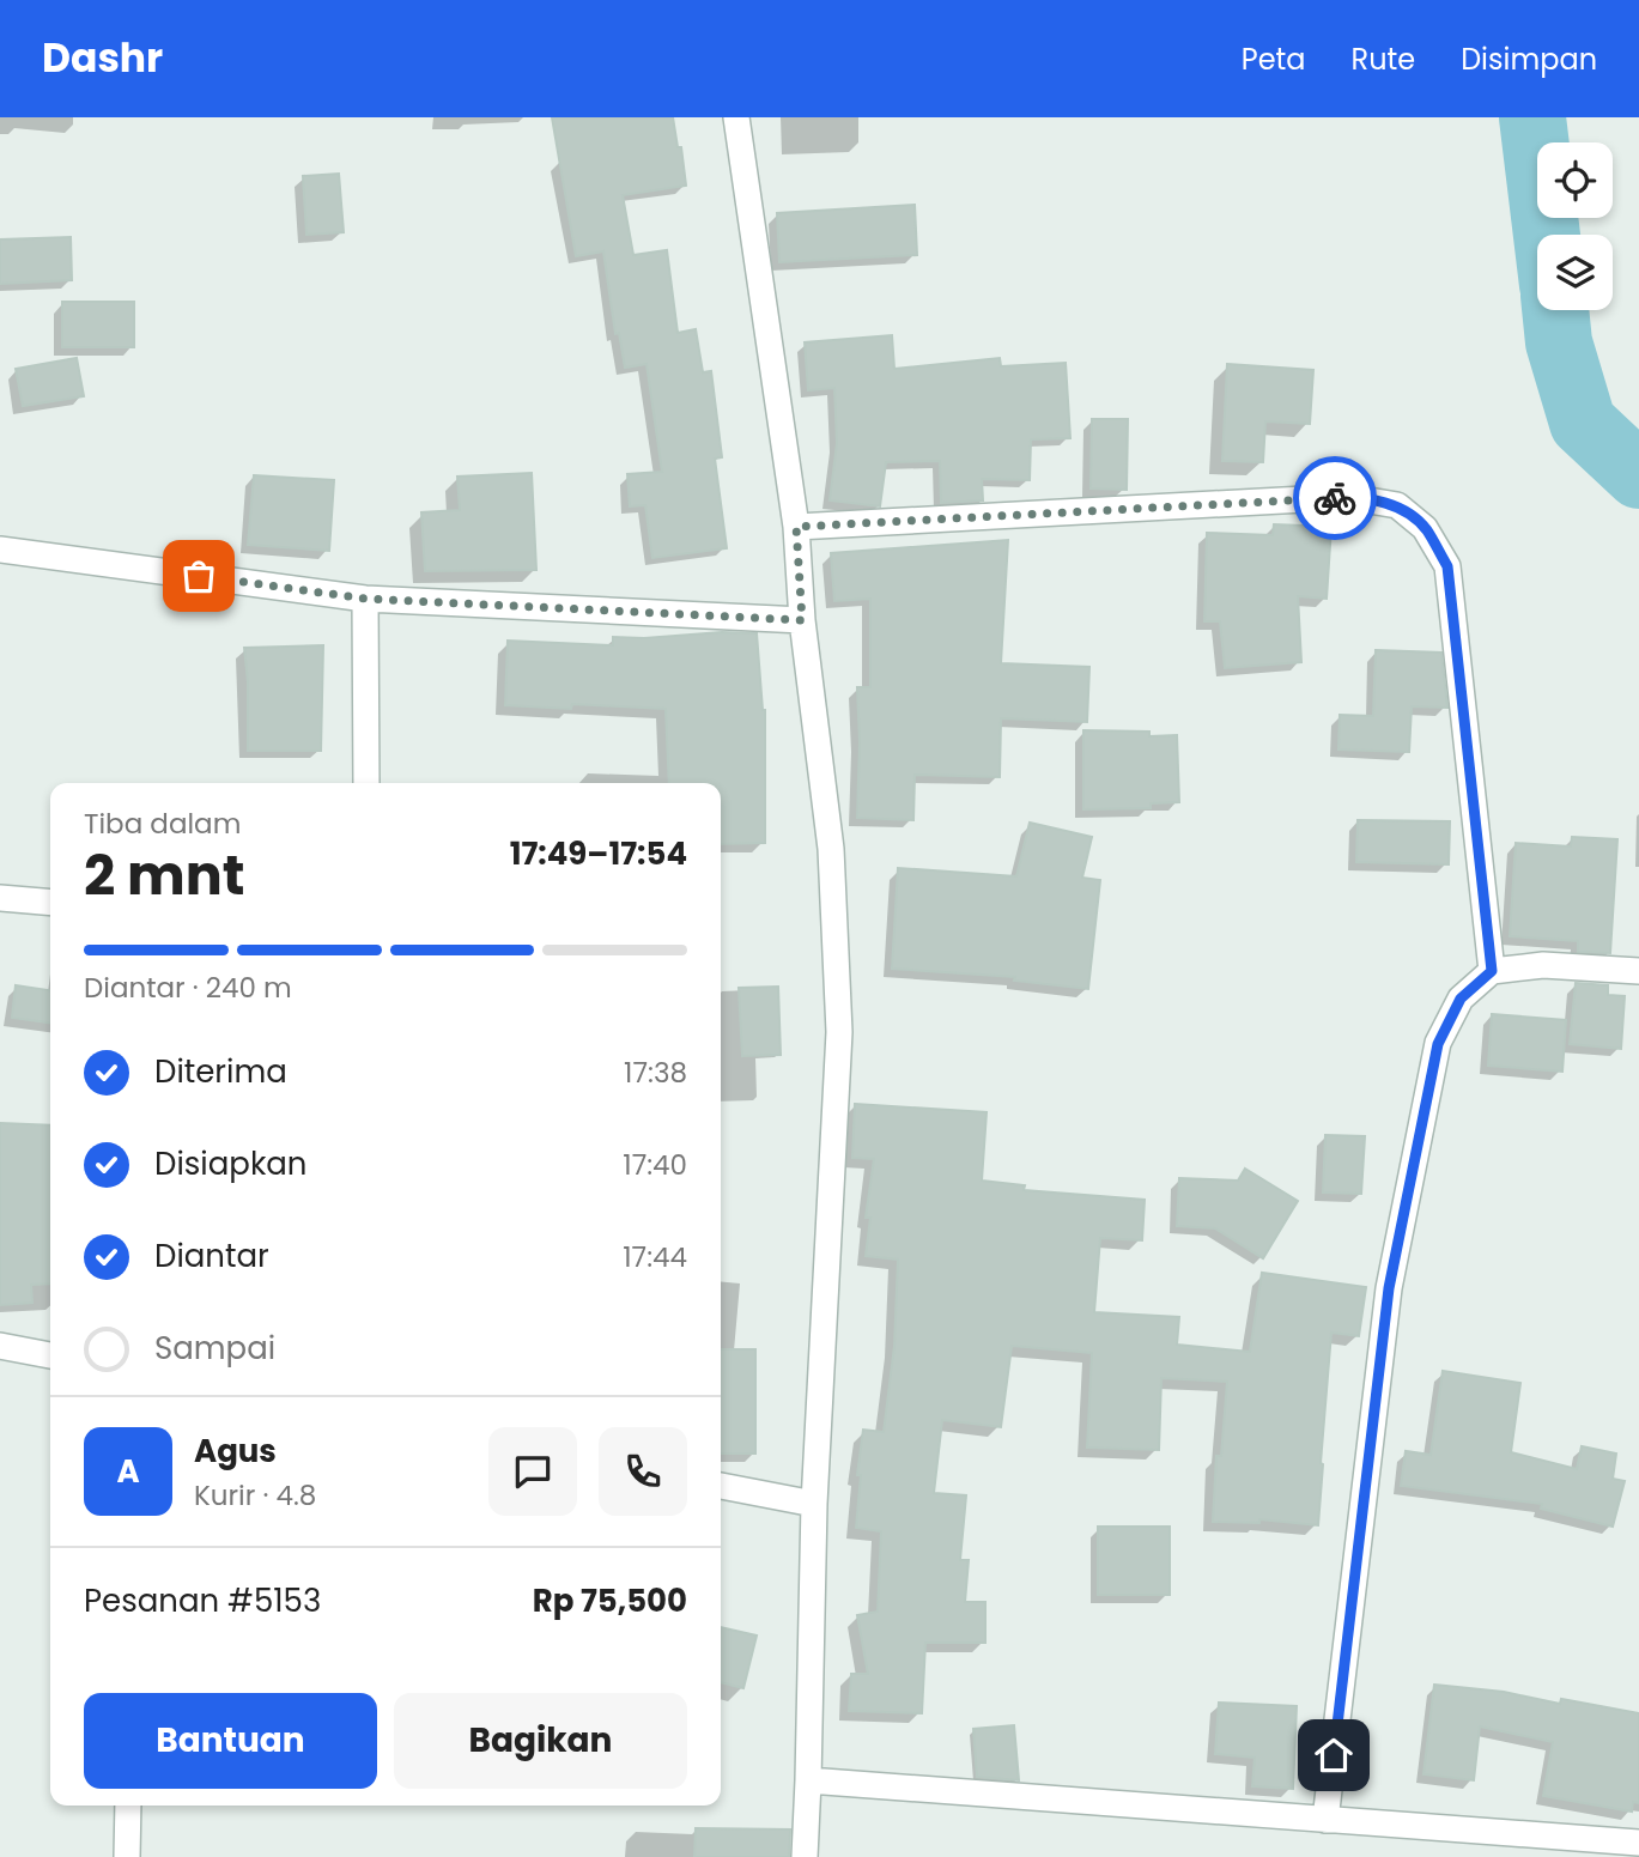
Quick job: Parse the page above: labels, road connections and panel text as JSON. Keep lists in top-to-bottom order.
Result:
{
  "page": {
    "header": "Dashr",
    "nav": ["Peta", "Rute", "Disimpan"],
    "heading": ["2 mnt", "Tiba dalam", "17:49–17:54"],
    "panel": [
      "Agus",
      "Kurir · 4.8",
      "Pesanan #5153",
      "Rp 75,500"
    ],
    "bar": "Diantar · 240 m",
    "list": [
      ["Diterima", "17:38"],
      ["Disiapkan", "17:40"],
      ["Diantar", "17:44"],
      "Sampai"
    ],
    "round": "A",
    "buttons": ["Bantuan", "Bagikan"]
  }
}
